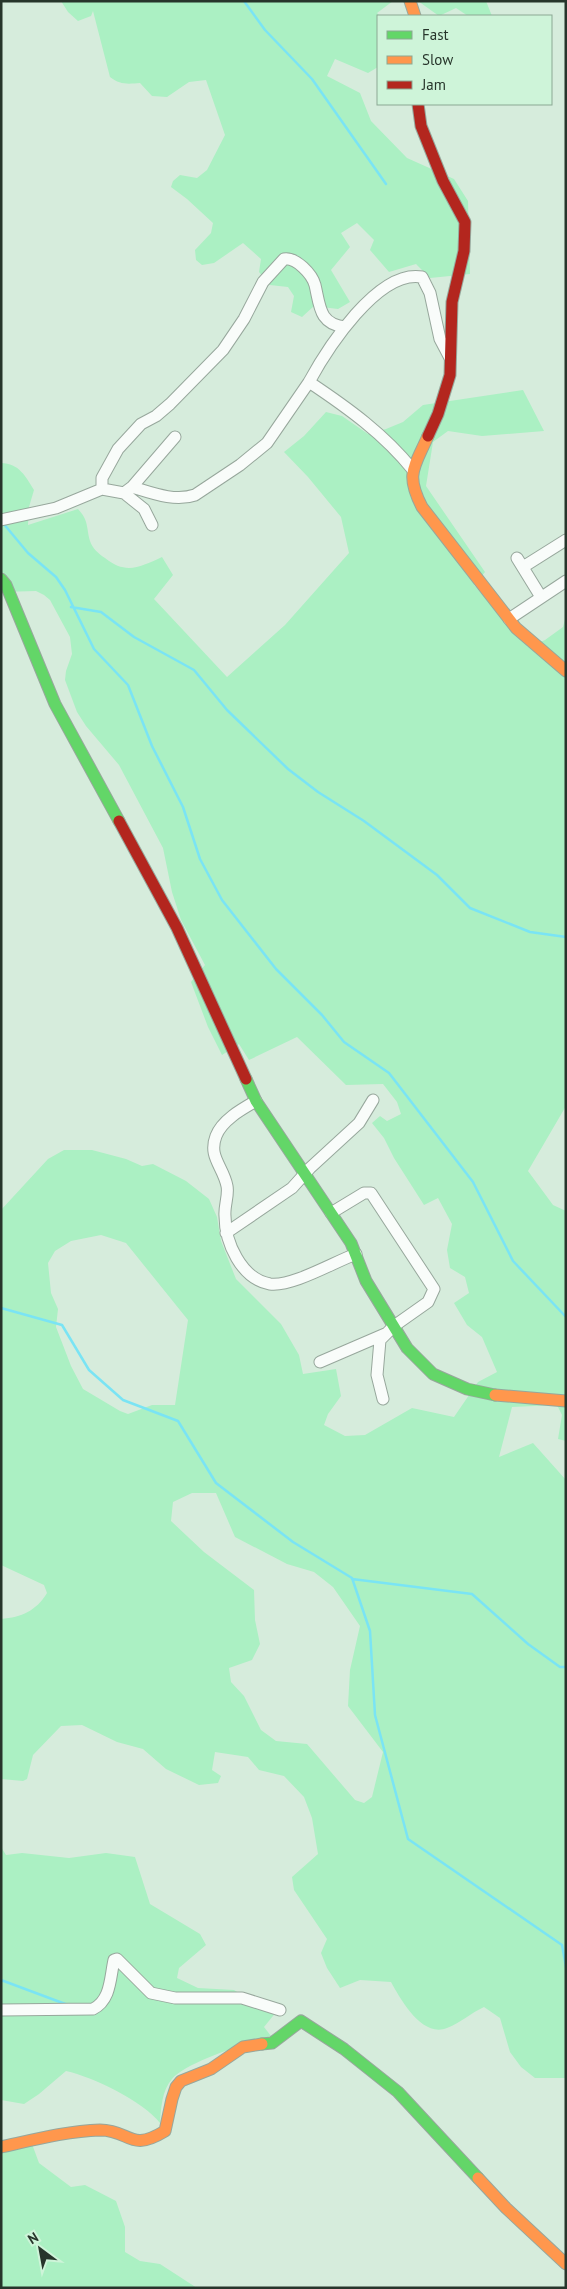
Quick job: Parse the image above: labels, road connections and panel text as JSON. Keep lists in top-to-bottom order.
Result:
{
  "legend": ["Fast", "Slow", "Jam"],
  "north": "top left"
}
